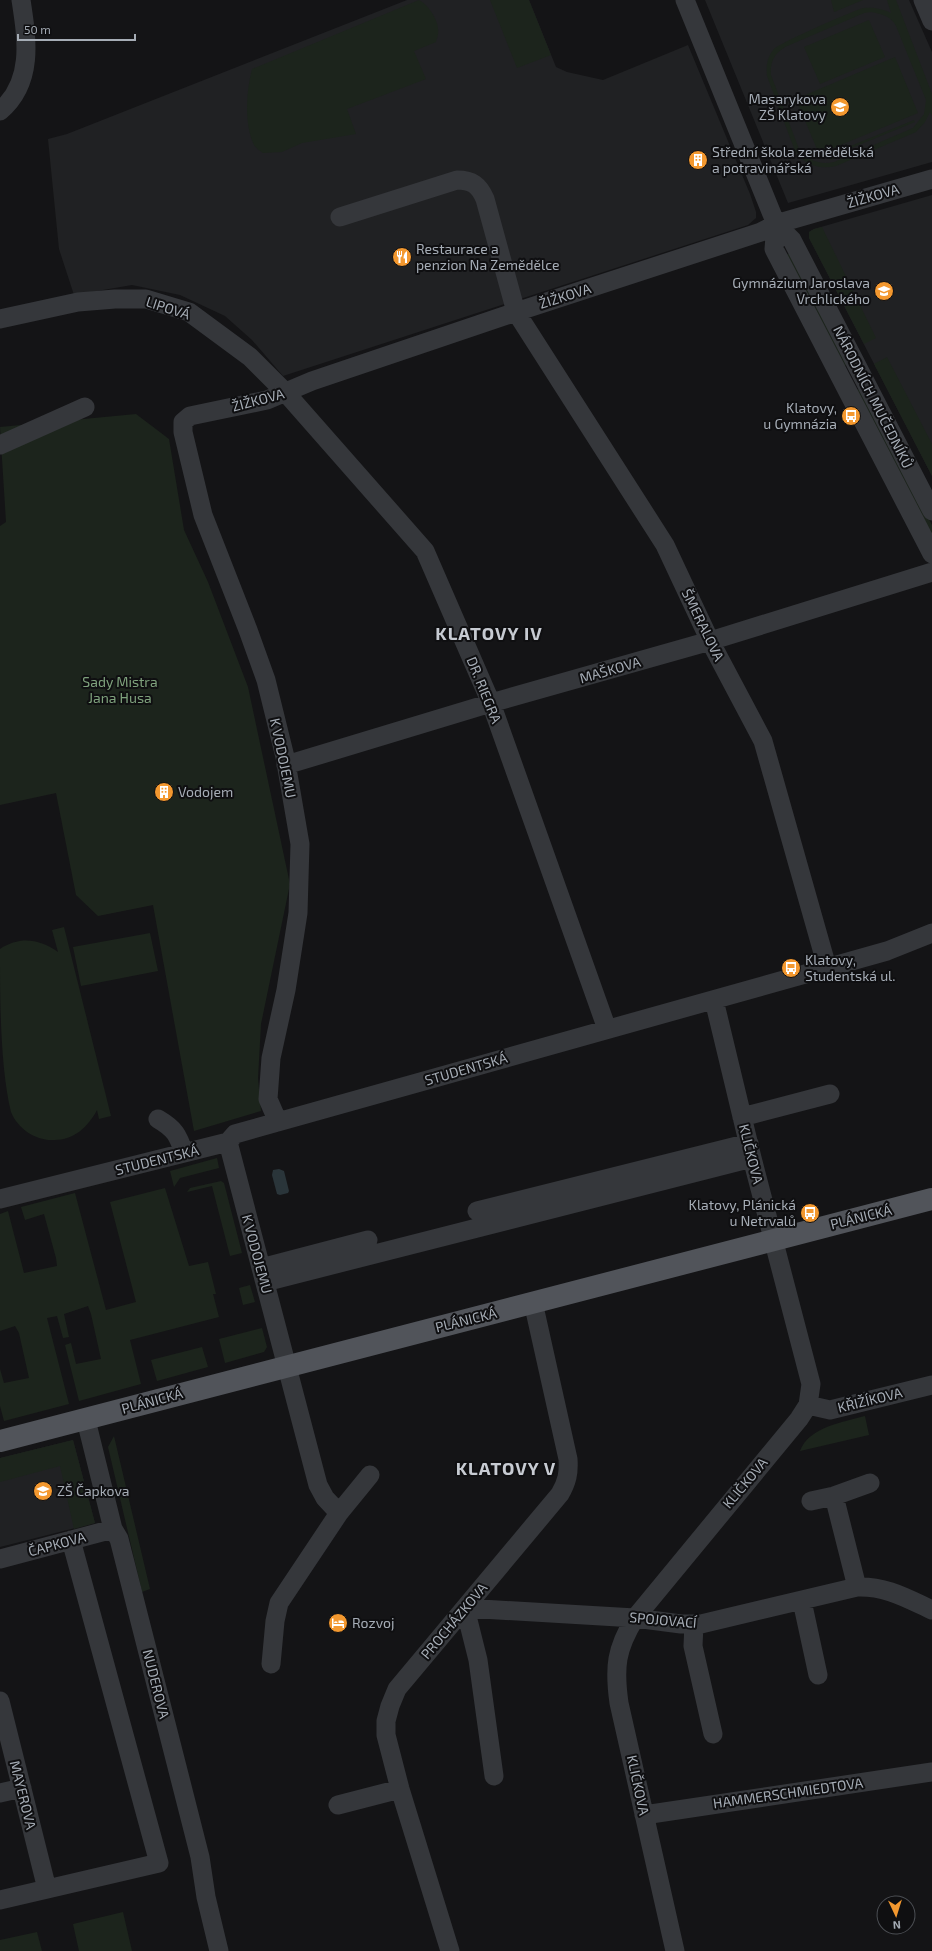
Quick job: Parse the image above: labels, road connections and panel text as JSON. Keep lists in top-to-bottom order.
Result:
{
  "streets": {
    "main road": ["PLÁNICKÁ"],
    "street": [
      "ŽIŽKOVA",
      "LIPOVÁ",
      "NÁRODNÍCH MUČEDNÍKŮ",
      "ŠMERALOVA",
      "MAŠKOVA",
      "DR. RIEGRA",
      "K VODOJEMU",
      "STUDENTSKÁ",
      "KLIČKOVA",
      "KŘIŽÍKOVA",
      "ČAPKOVA",
      "SPOJOVACÍ",
      "PROCHÁZKOVA",
      "NUDEROVA",
      "HAMMERSCHMIEDTOVA",
      "MAYEROVA"
    ]
  },
  "crossings": [
    ["ŽIŽKOVA", "LIPOVÁ"],
    ["ŽIŽKOVA", "NÁRODNÍCH MUČEDNÍKŮ"],
    ["ŽIŽKOVA", "ŠMERALOVA"],
    ["ŽIŽKOVA", "DR. RIEGRA"],
    ["ŽIŽKOVA", "K VODOJEMU"],
    ["LIPOVÁ", "DR. RIEGRA"],
    ["ŠMERALOVA", "MAŠKOVA"],
    ["ŠMERALOVA", "STUDENTSKÁ"],
    ["MAŠKOVA", "DR. RIEGRA"],
    ["MAŠKOVA", "K VODOJEMU"],
    ["DR. RIEGRA", "STUDENTSKÁ"],
    ["K VODOJEMU", "STUDENTSKÁ"],
    ["K VODOJEMU", "PLÁNICKÁ"],
    ["STUDENTSKÁ", "KLIČKOVA"],
    ["KLIČKOVA", "PLÁNICKÁ"],
    ["KLIČKOVA", "KŘIŽÍKOVA"],
    ["KLIČKOVA", "SPOJOVACÍ"],
    ["KLIČKOVA", "HAMMERSCHMIEDTOVA"],
    ["PLÁNICKÁ", "PROCHÁZKOVA"],
    ["PLÁNICKÁ", "NUDEROVA"],
    ["ČAPKOVA", "NUDEROVA"],
    ["SPOJOVACÍ", "PROCHÁZKOVA"]
  ],
  "districts": ["KLATOVY IV", "KLATOVY V"],
  "parks": ["Sady Mistra Jana Husa"],
  "places": {
    "school or university": ["Masarykova ZŠ Klatovy", "Gymnázium Jaroslava Vrchlického", "ZŠ Čapkova"],
    "building": ["Střední škola zemědělská a potravinářská", "Vodojem"],
    "restaurant": ["Restaurace a penzion Na Zemědělce"],
    "bus stop": ["Klatovy, u Gymnázia", "Klatovy, Studentská ul.", "Klatovy, Plánická u Netrvalů"],
    "hotel": ["Rozvoj"]
  },
  "scale_bar": "50 m",
  "north": "bottom"
}
